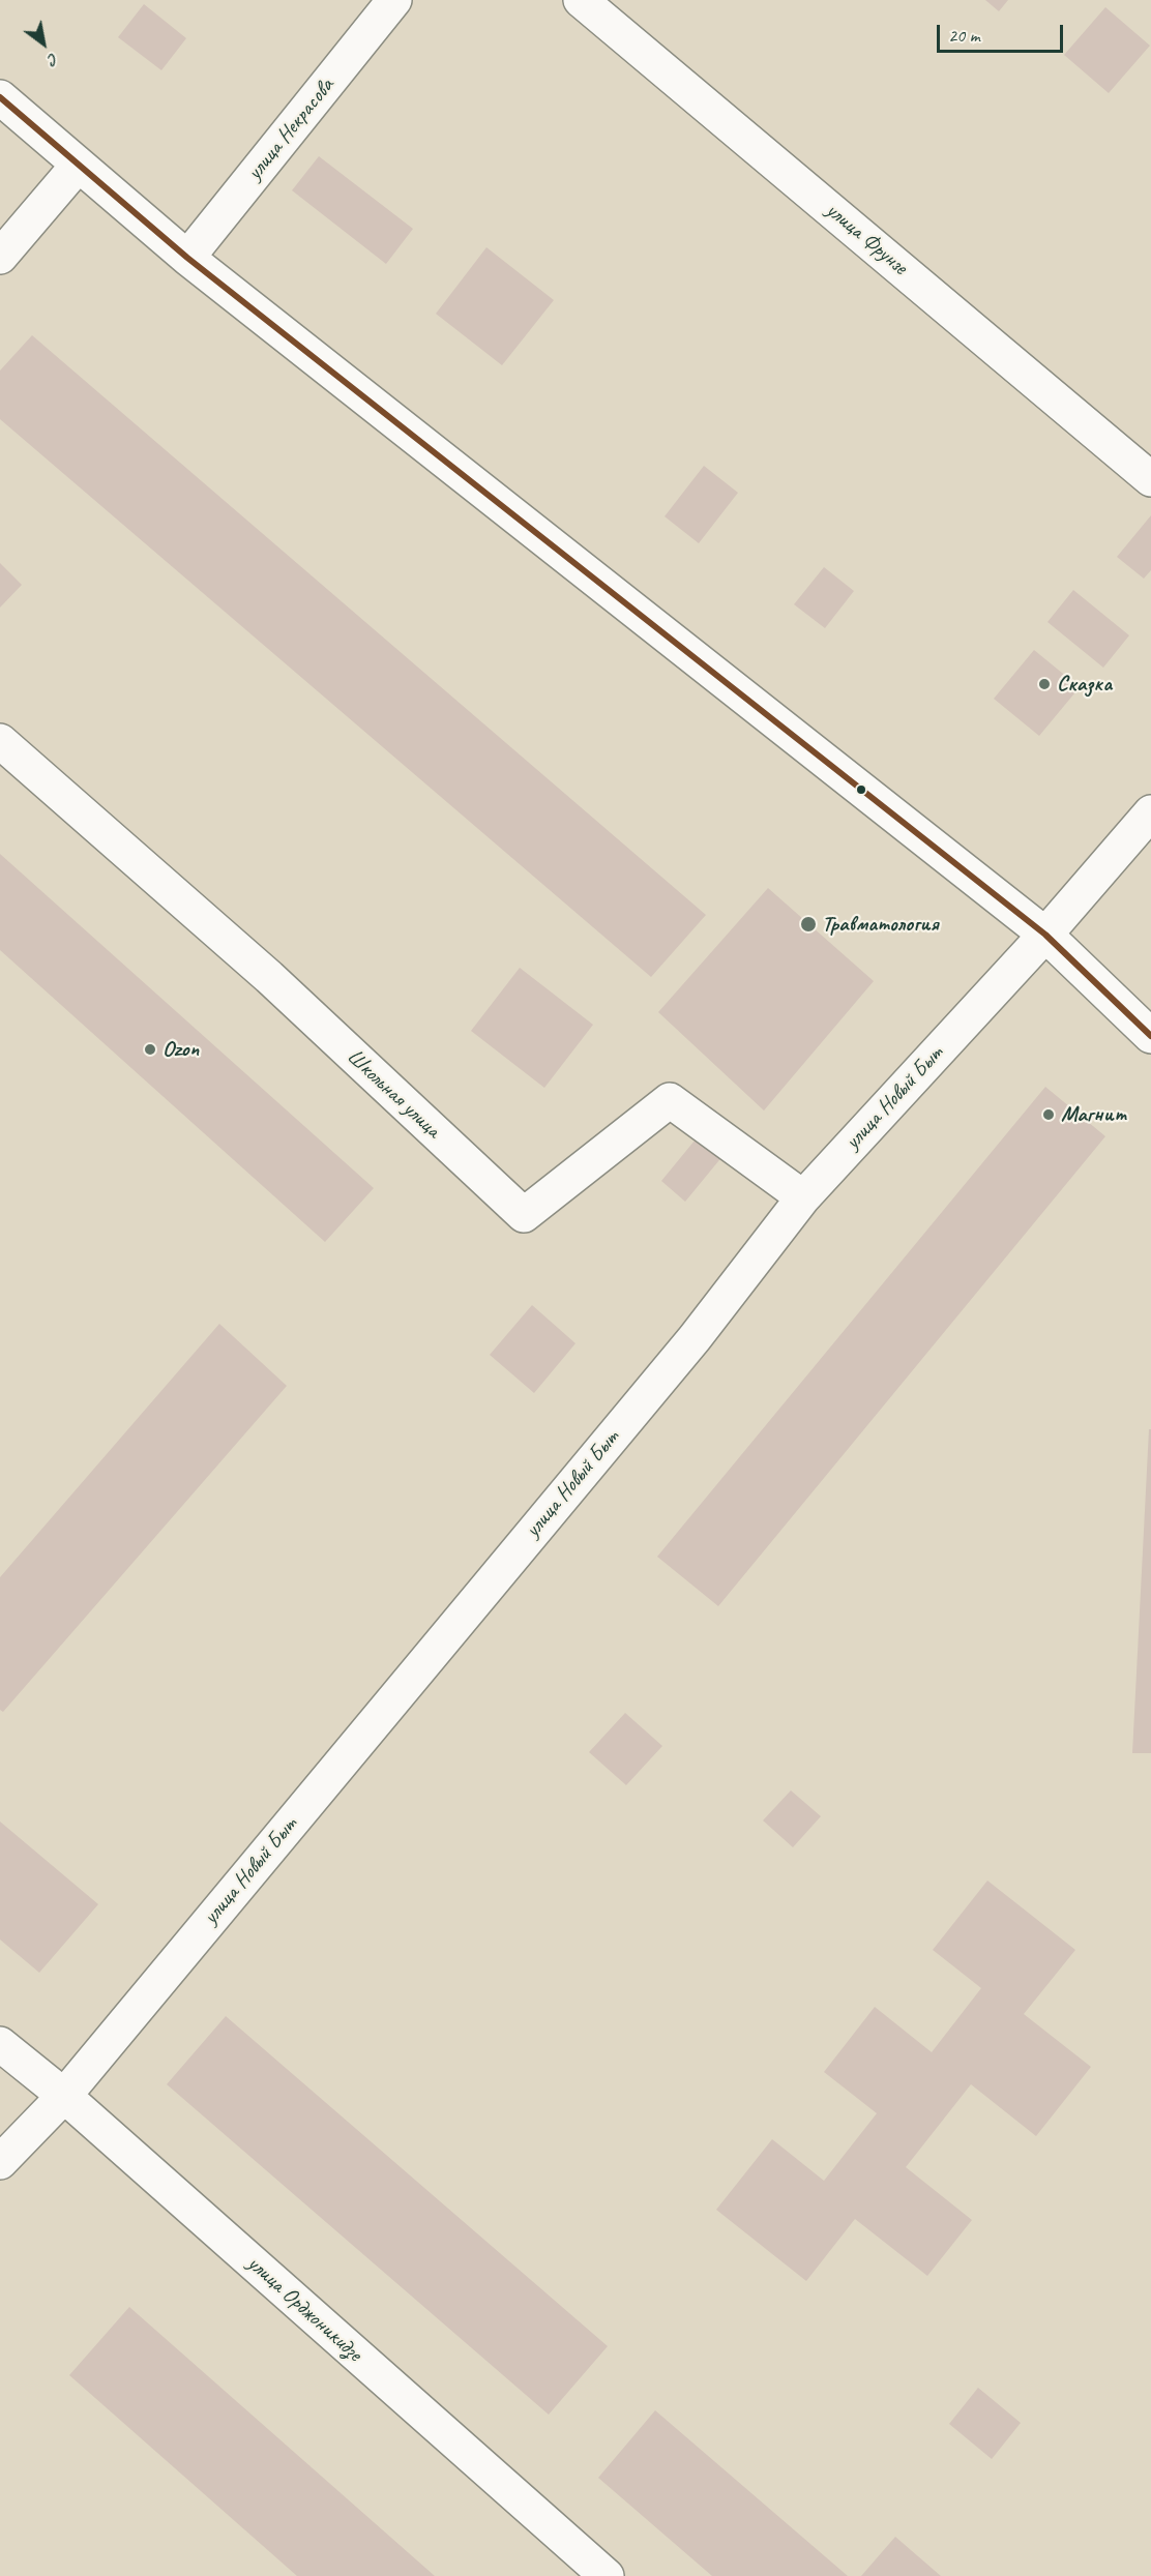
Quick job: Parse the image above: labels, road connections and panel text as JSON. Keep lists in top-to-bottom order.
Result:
{
  "streets": {
    "street": [
      "улица Некрасова",
      "улица Фрунзе",
      "Школьная улица",
      "улица Новый Быт",
      "улица Орджоникидзе"
    ]
  },
  "crossings": [
    ["Школьная улица", "улица Новый Быт"],
    ["улица Новый Быт", "улица Орджоникидзе"]
  ],
  "places": [
    "Сказка",
    "Травматология",
    "Ozon",
    "Магнит"
  ],
  "scale_bar": "20 m",
  "north": "bottom right"
}
